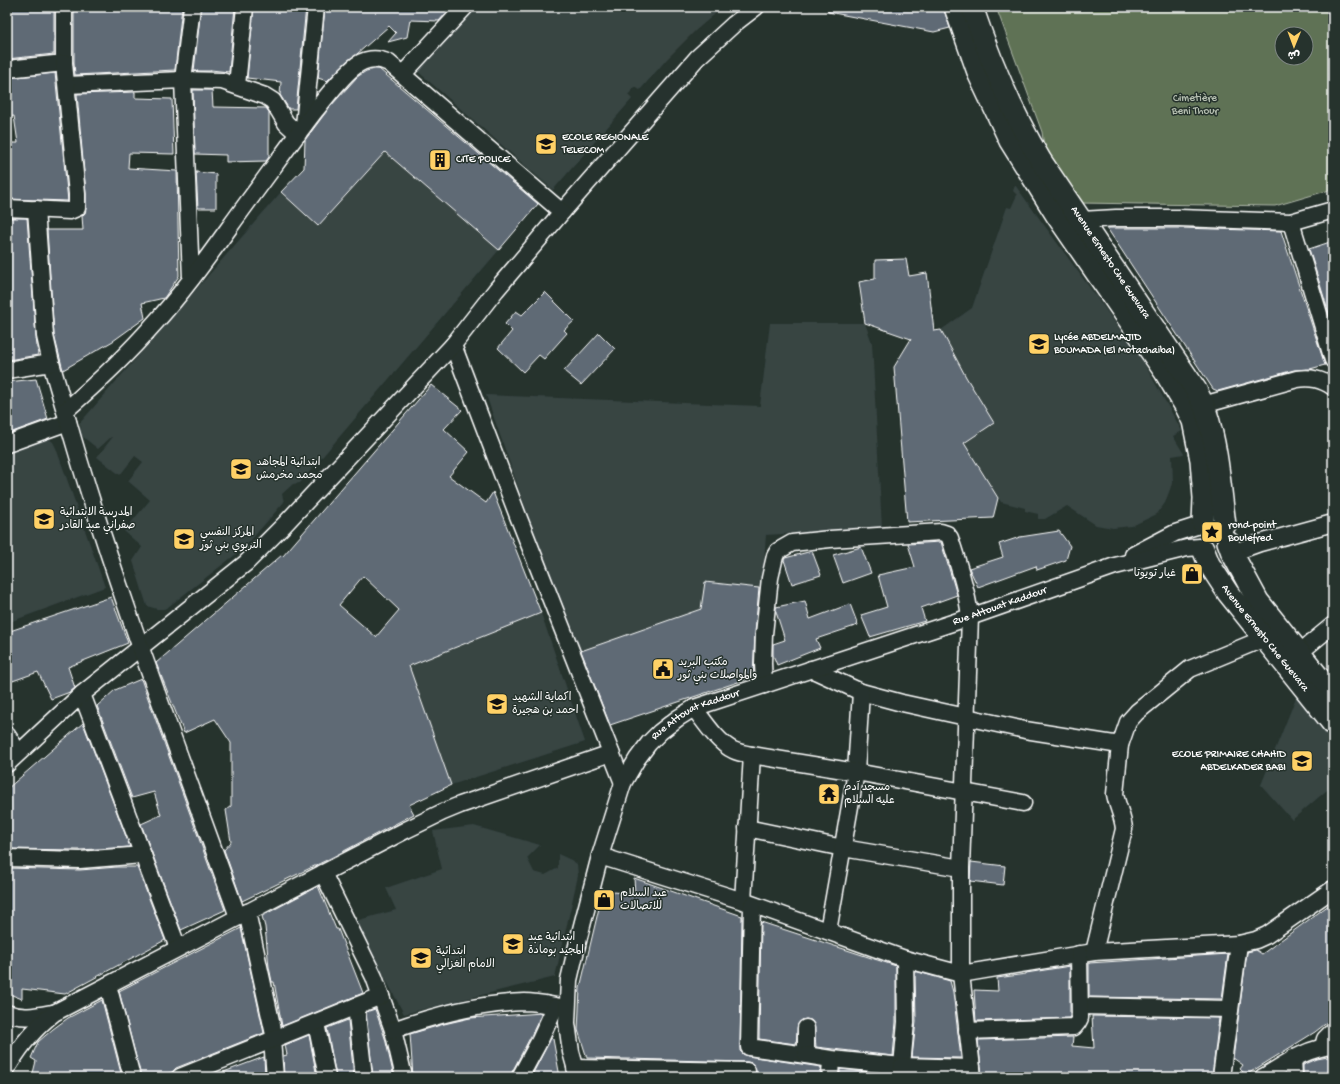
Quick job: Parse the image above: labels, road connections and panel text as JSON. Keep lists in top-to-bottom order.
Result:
{
  "streets": {
    "main road": ["Avenue Ernesto Che Guevara"],
    "street": ["Rue Attouat Kaddour"]
  },
  "crossings": [
    ["Avenue Ernesto Che Guevara", "Rue Attouat Kaddour"]
  ],
  "parks": ["Cimetière Beni Thour"],
  "places": {
    "school or university": [
      "ECOLE REGIONALE TELECOM",
      "Lycée ABDELMAJID BOUMADA (El Motachaiba)",
      "ابتدائية المجاهد محمد مخرمش",
      "المدرسة الابتدائية صفراني عبد القادر",
      "المركز النفسي التربوي بني ثور",
      "اكماية الشهيد احمد بن هجيرة",
      "ECOLE PRIMAIRE CHAHID ABDELKADER BABI",
      "ابتدائية عبد المجيد بومادة",
      "ابتدائية الامام الغزالي"
    ],
    "building": ["CITE POLICE"],
    "place": ["rond-point Boulefred"],
    "shop": ["غيار تويوتا", "عبد السلام للاتصالات"],
    "public building": ["مكتب البريد والمواصلات بني ثور"],
    "temple": ["مسجد آدم عليه السلام"]
  },
  "north": "bottom"
}
